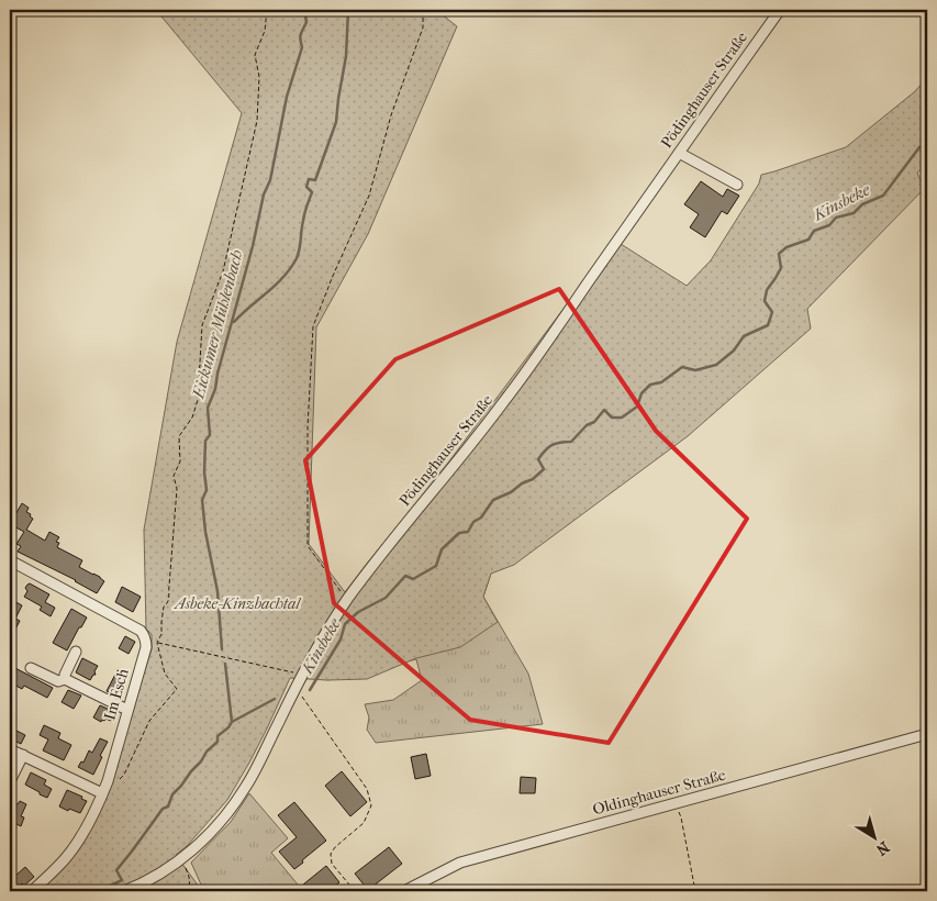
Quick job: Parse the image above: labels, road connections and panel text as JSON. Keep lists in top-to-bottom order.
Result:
{
  "streets": {
    "street": ["Pödinghauser Straße", "Im Esch", "Oldinghauser Straße"]
  },
  "water": ["Kinsbeke", "Eickumer Mühlenbach"],
  "parks": ["Asbeke-Kinzbachtal"],
  "north": "bottom right"
}
